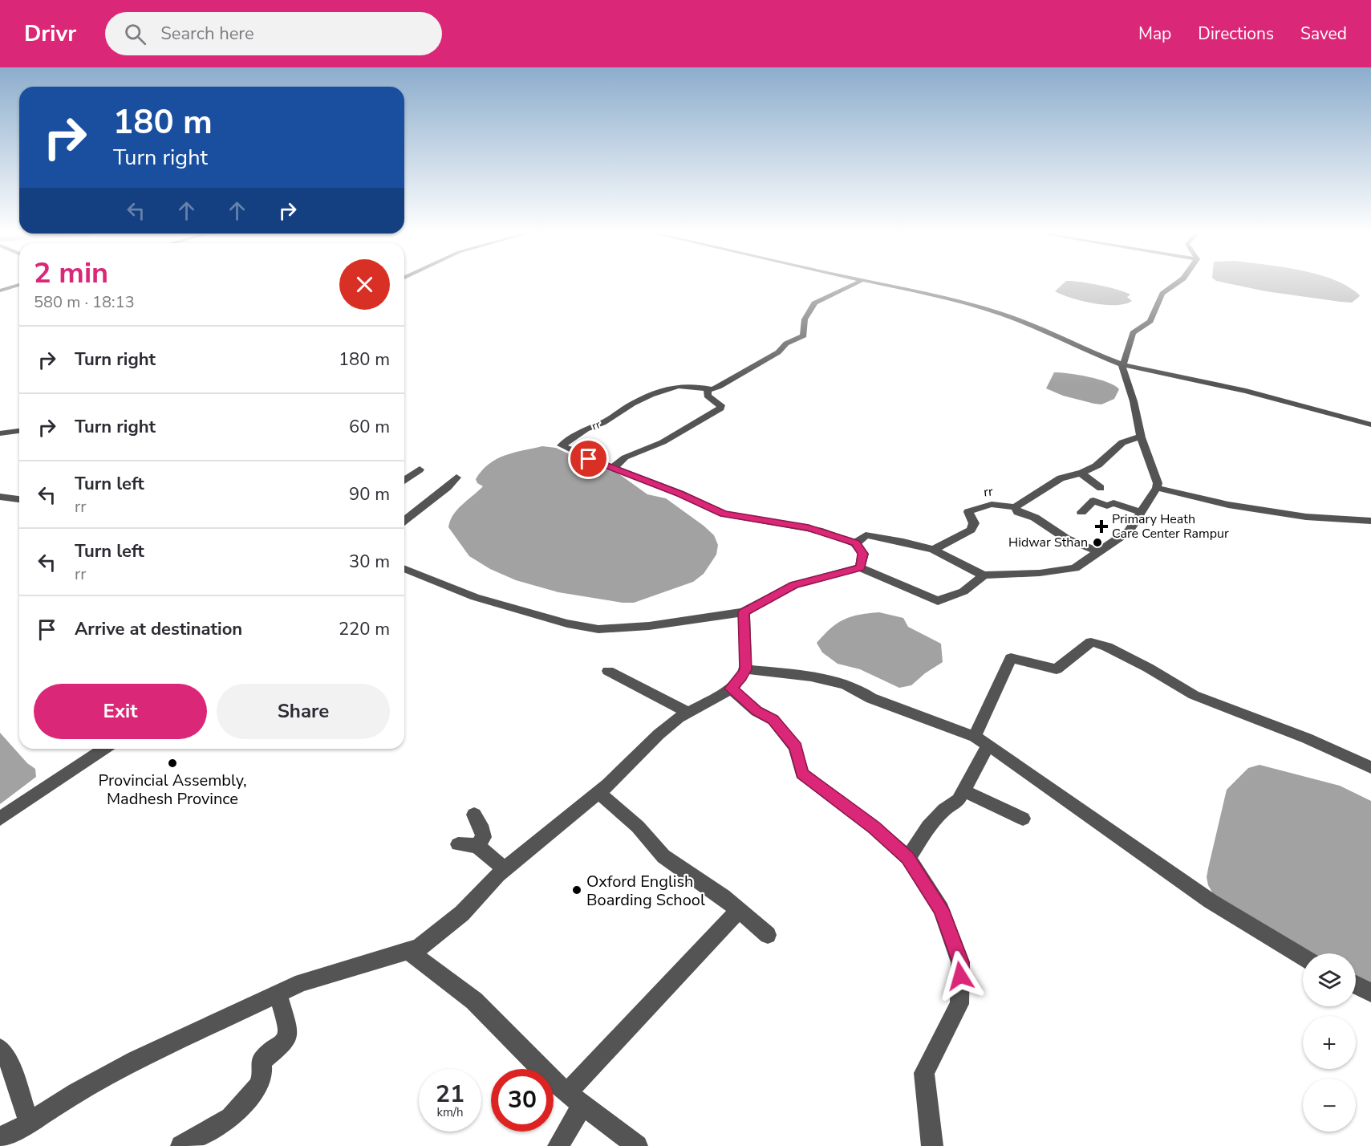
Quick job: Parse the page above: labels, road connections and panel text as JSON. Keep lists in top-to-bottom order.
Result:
{
  "streets": {
    "street": ["rr"]
  },
  "places": {
    "health": ["Primary Heath Care Center Rampur"],
    "other": ["Hidwar Sthan", "Provincial Assembly, Madhesh Province", "Oxford English Boarding School"]
  },
  "page": {
    "header": "Drivr",
    "search": "Search here",
    "nav": ["Map", "Directions", "Saved"],
    "turn": ["180 m", "Turn right"],
    "heading": ["2 min", "580 m · 18:13"],
    "list": [
      {
        "name": "Turn right",
        "value": "180 m"
      },
      {
        "name": "Turn right",
        "value": "60 m"
      },
      {
        "name": "Turn left",
        "note": "rr",
        "value": "90 m"
      },
      {
        "name": "Turn left",
        "note": "rr",
        "value": "30 m"
      },
      {
        "name": "Arrive at destination",
        "value": "220 m"
      }
    ],
    "buttons": ["Exit", "Share"],
    "map_buttons": ["+", "−"],
    "speed": "21 km/h",
    "limit": "30"
  }
}
